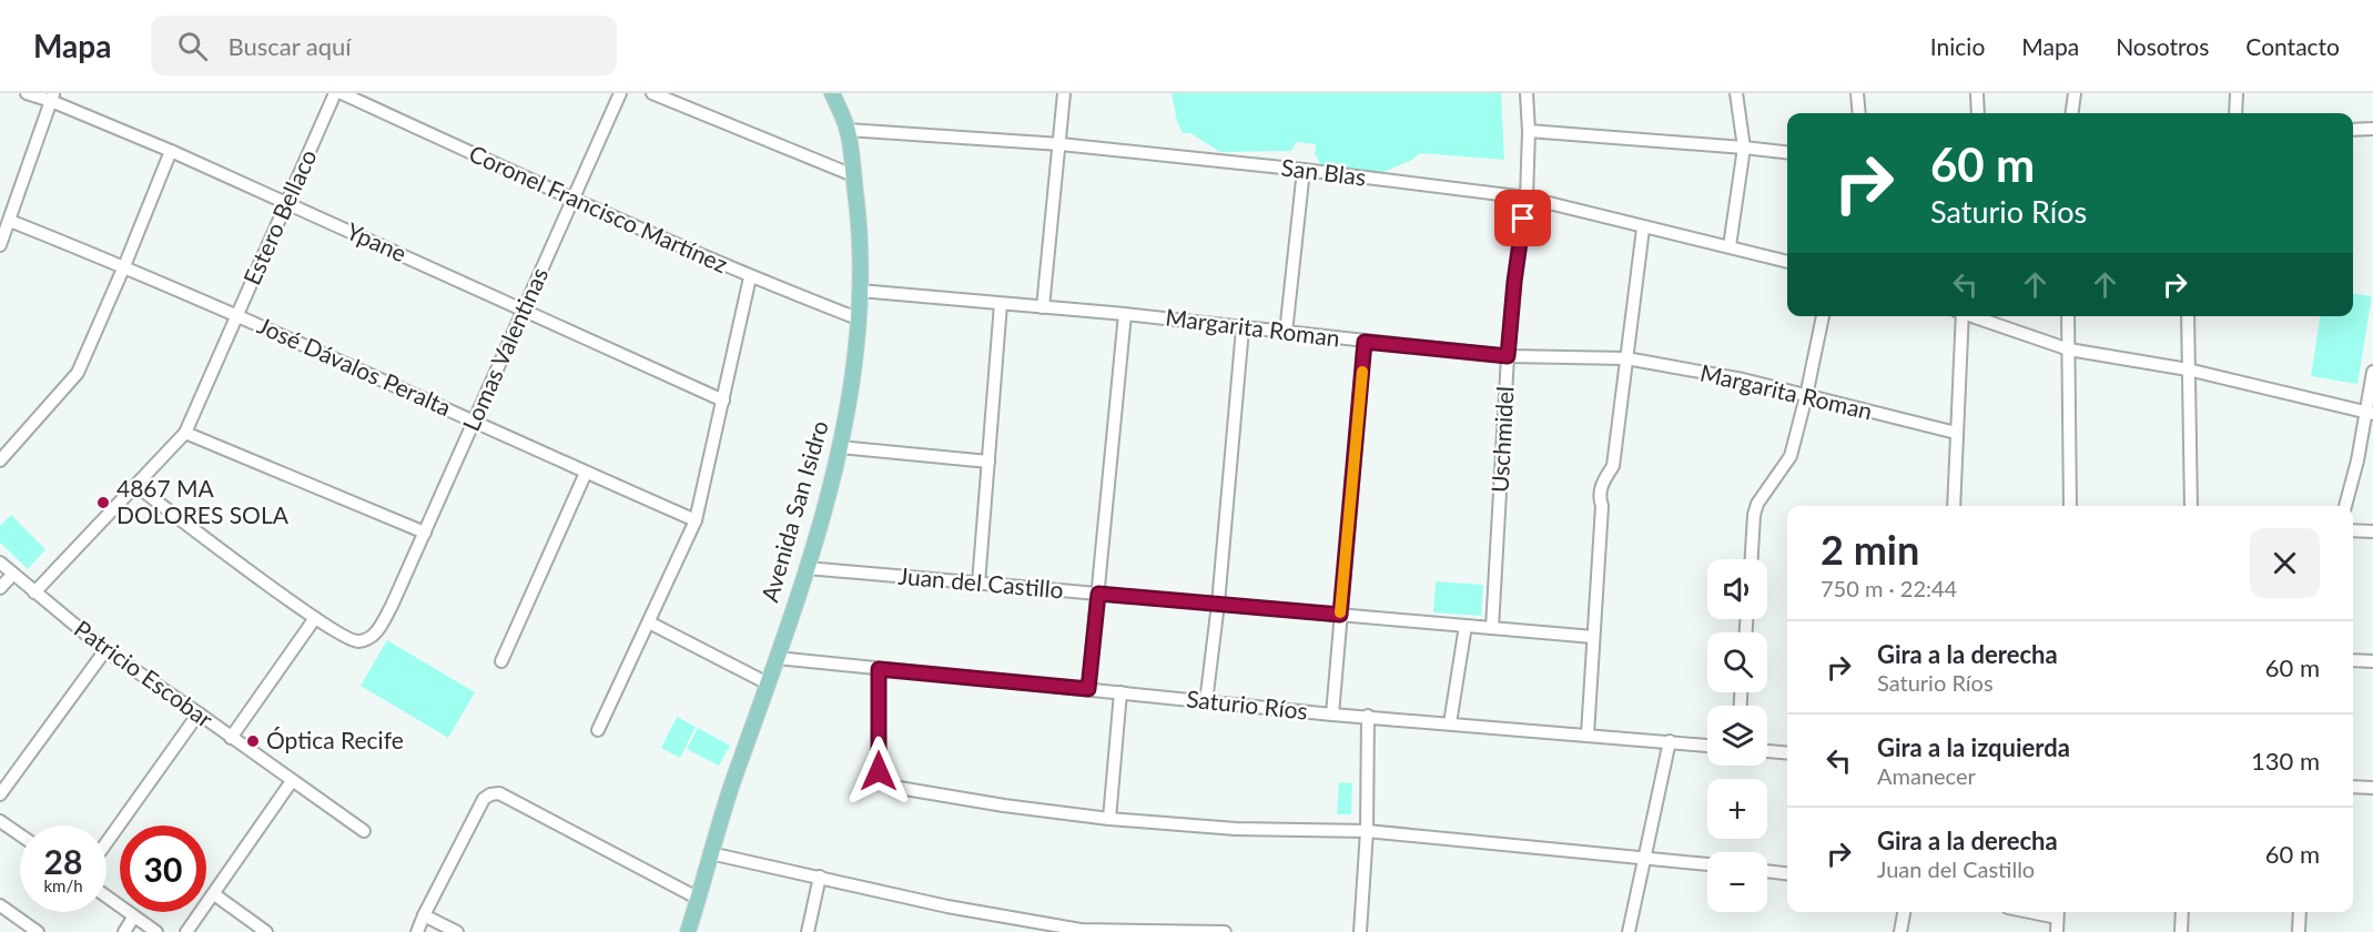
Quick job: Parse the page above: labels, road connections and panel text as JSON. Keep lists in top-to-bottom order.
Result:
{
  "streets": {
    "main road": ["Avenida San Isidro"],
    "street": [
      "San Blas",
      "Coronel Francisco Martínez",
      "Estero Bellaco",
      "Ypane",
      "Margarita Roman",
      "Lomas Valentinas",
      "José Dávalos Peralta",
      "Uschmidel",
      "Juan del Castillo",
      "Patricio Escobar",
      "Saturio Ríos"
    ]
  },
  "crossings": [
    ["San Blas", "Uschmidel"],
    ["San Blas", "Avenida San Isidro"],
    ["Coronel Francisco Martínez", "Lomas Valentinas"],
    ["Coronel Francisco Martínez", "Avenida San Isidro"],
    ["Estero Bellaco", "Ypane"],
    ["Estero Bellaco", "José Dávalos Peralta"],
    ["Estero Bellaco", "Patricio Escobar"],
    ["Ypane", "Lomas Valentinas"],
    ["Margarita Roman", "Uschmidel"],
    ["Margarita Roman", "Avenida San Isidro"],
    ["Lomas Valentinas", "José Dávalos Peralta"],
    ["Uschmidel", "Juan del Castillo"],
    ["Avenida San Isidro", "Juan del Castillo"],
    ["Avenida San Isidro", "Saturio Ríos"]
  ],
  "places": ["4867 MA DOLORES SOLA", "Óptica Recife"],
  "page": {
    "header": "Mapa",
    "search": "Buscar aquí",
    "nav": [
      "Inicio",
      "Mapa",
      "Nosotros",
      "Contacto"
    ],
    "turn": ["60 m", "Saturio Ríos"],
    "heading": ["2 min", "750 m · 22:44"],
    "map_buttons": ["+", "−"],
    "list": [
      {
        "name": "Gira a la derecha",
        "note": "Saturio Ríos",
        "value": "60 m"
      },
      {
        "name": "Gira a la izquierda",
        "note": "Amanecer",
        "value": "130 m"
      },
      {
        "name": "Gira a la derecha",
        "note": "Juan del Castillo",
        "value": "60 m"
      }
    ],
    "speed": "28 km/h",
    "limit": "30"
  }
}
